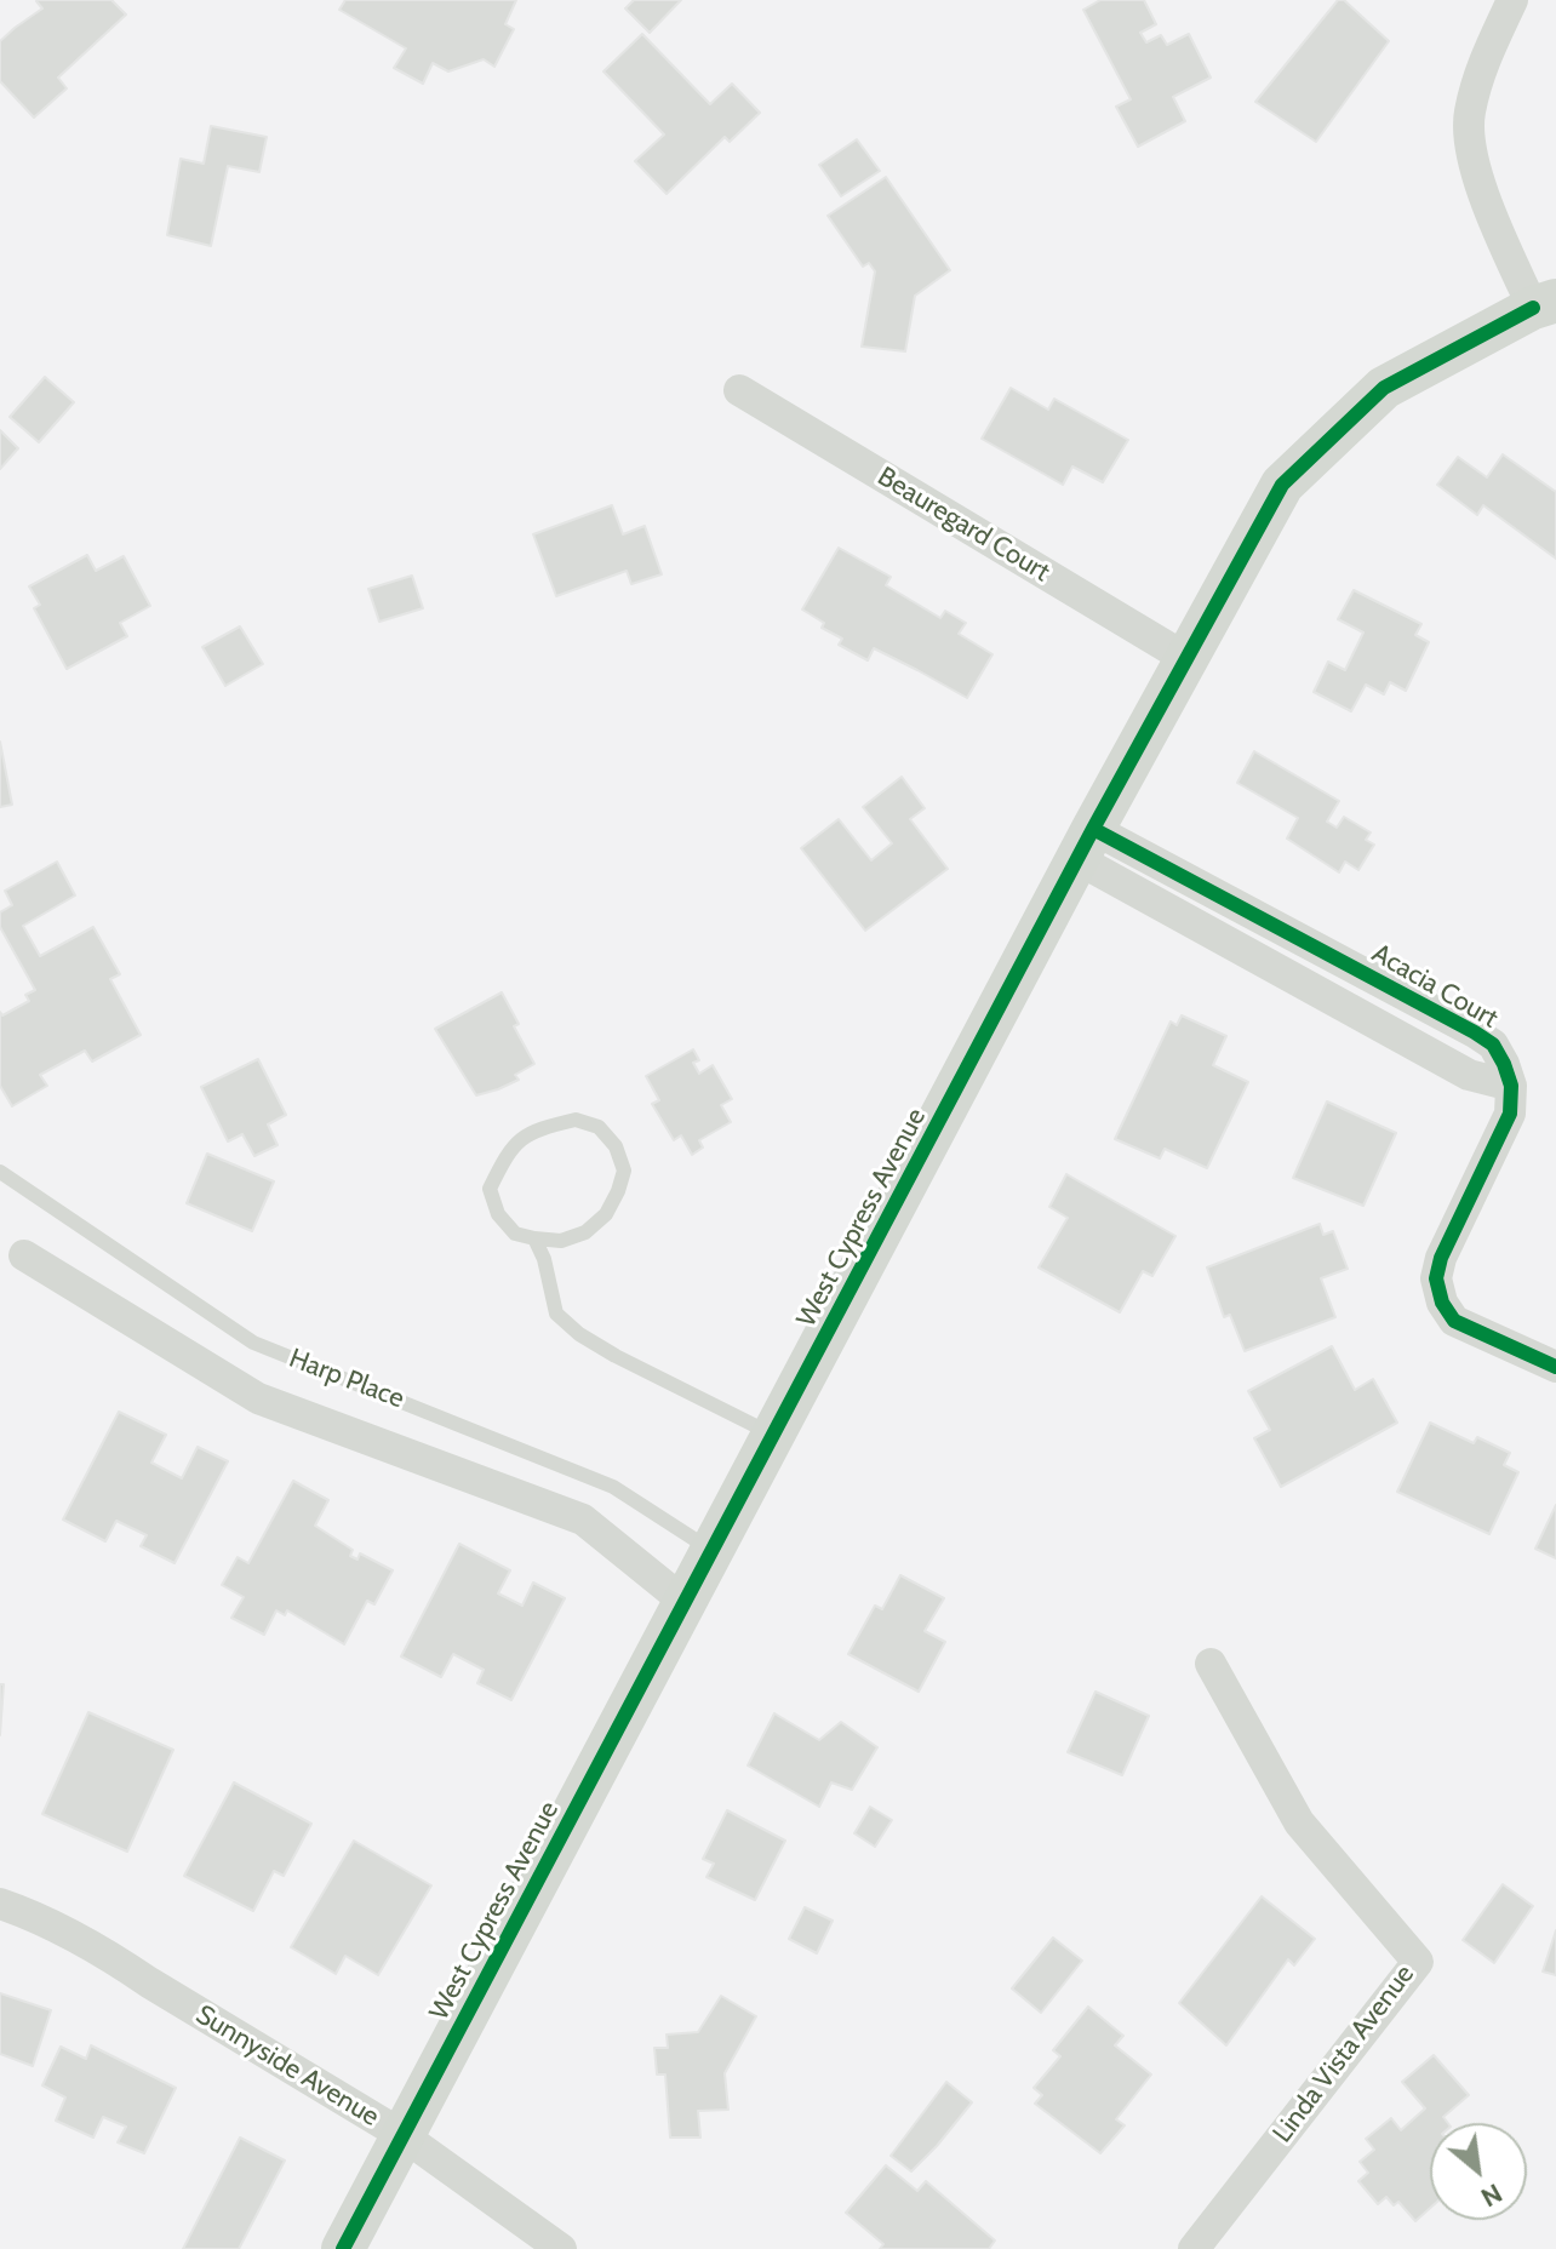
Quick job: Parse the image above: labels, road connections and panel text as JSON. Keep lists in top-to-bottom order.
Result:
{
  "streets": {
    "main road": ["West Cypress Avenue"],
    "street": [
      "Beauregard Court",
      "Acacia Court",
      "Harp Place",
      "Linda Vista Avenue",
      "Sunnyside Avenue"
    ]
  },
  "crossings": [
    ["Beauregard Court", "West Cypress Avenue"],
    ["Acacia Court", "West Cypress Avenue"],
    ["West Cypress Avenue", "Harp Place"],
    ["West Cypress Avenue", "Sunnyside Avenue"]
  ],
  "north": "bottom right"
}
